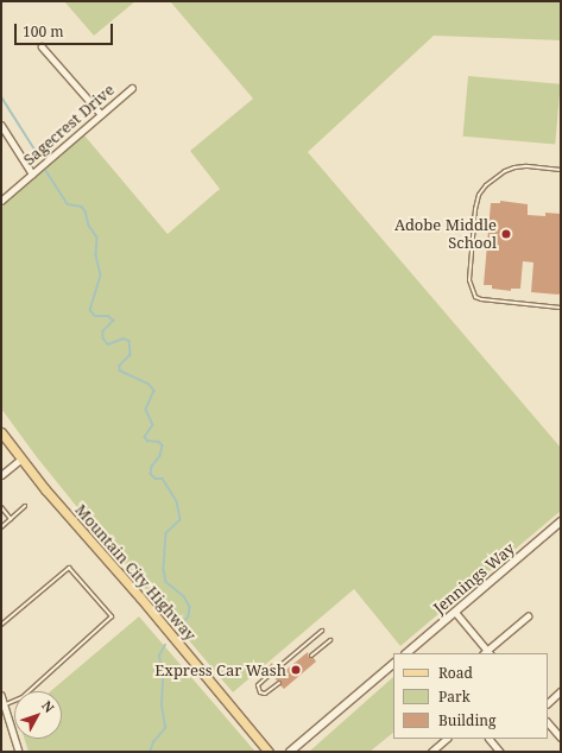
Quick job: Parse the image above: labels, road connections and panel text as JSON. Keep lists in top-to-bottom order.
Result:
{
  "streets": {
    "main road": ["Mountain City Highway"],
    "street": ["Sagecrest Drive", "Jennings Way"]
  },
  "places": ["Adobe Middle School", "Express Car Wash"],
  "legend": ["Road", "Park", "Building"],
  "scale_bar": "100 m",
  "north": "top right"
}
